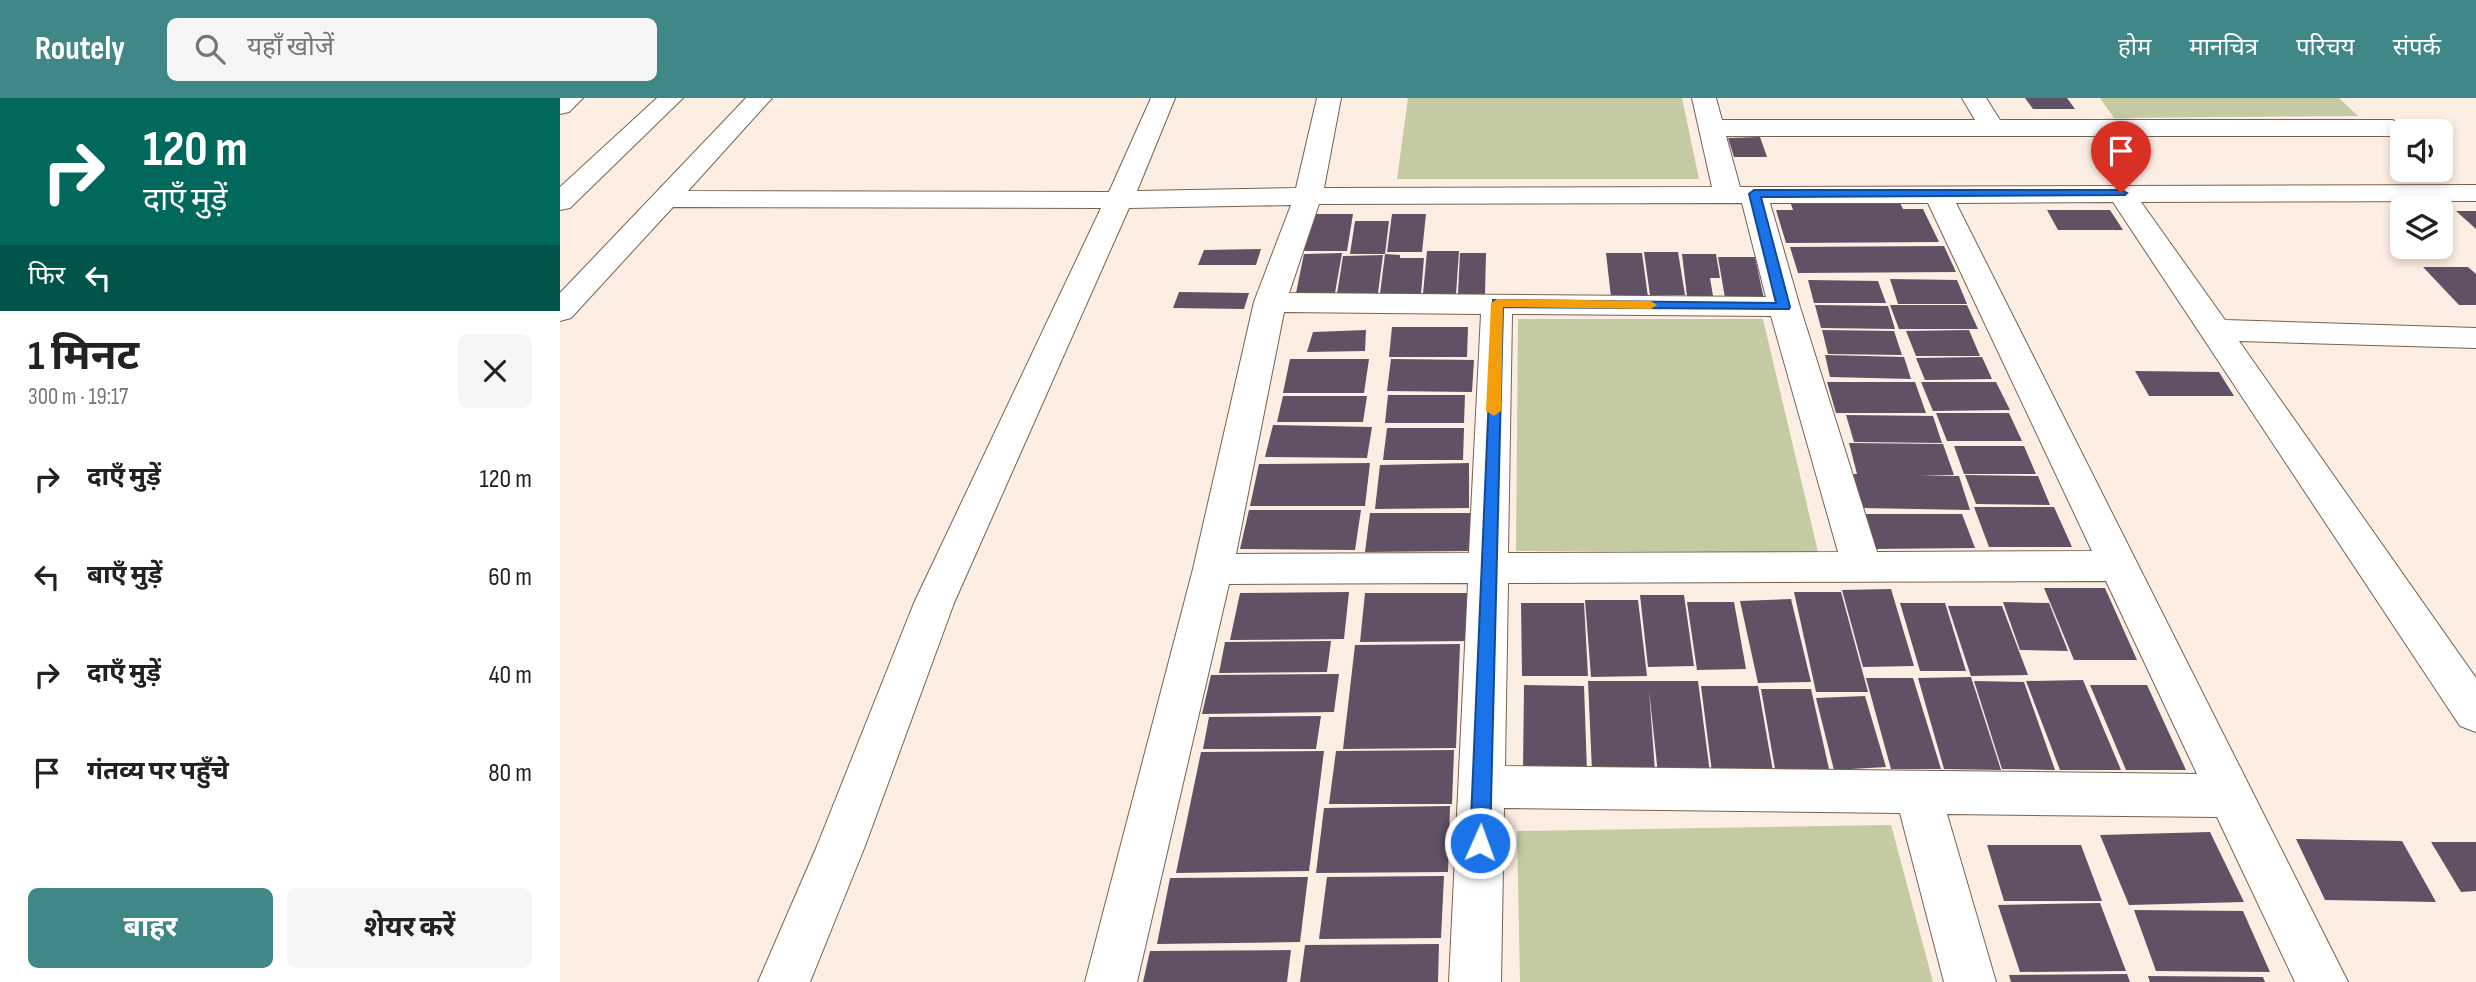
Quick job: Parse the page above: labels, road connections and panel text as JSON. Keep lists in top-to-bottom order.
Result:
{
  "page": {
    "header": "Routely",
    "search": "यहाँ खोजें",
    "nav": [
      "होम",
      "मानचित्र",
      "परिचय",
      "संपर्क"
    ],
    "turn": ["120 m", "दाएँ मुड़ें"],
    "then": "फिर",
    "heading": ["1 मिनट", "300 m · 19:17"],
    "list": [
      {
        "name": "दाएँ मुड़ें",
        "value": "120 m"
      },
      {
        "name": "बाएँ मुड़ें",
        "value": "60 m"
      },
      {
        "name": "दाएँ मुड़ें",
        "value": "40 m"
      },
      {
        "name": "गंतव्य पर पहुँचे",
        "value": "80 m"
      }
    ],
    "buttons": ["बाहर", "शेयर करें"]
  }
}
